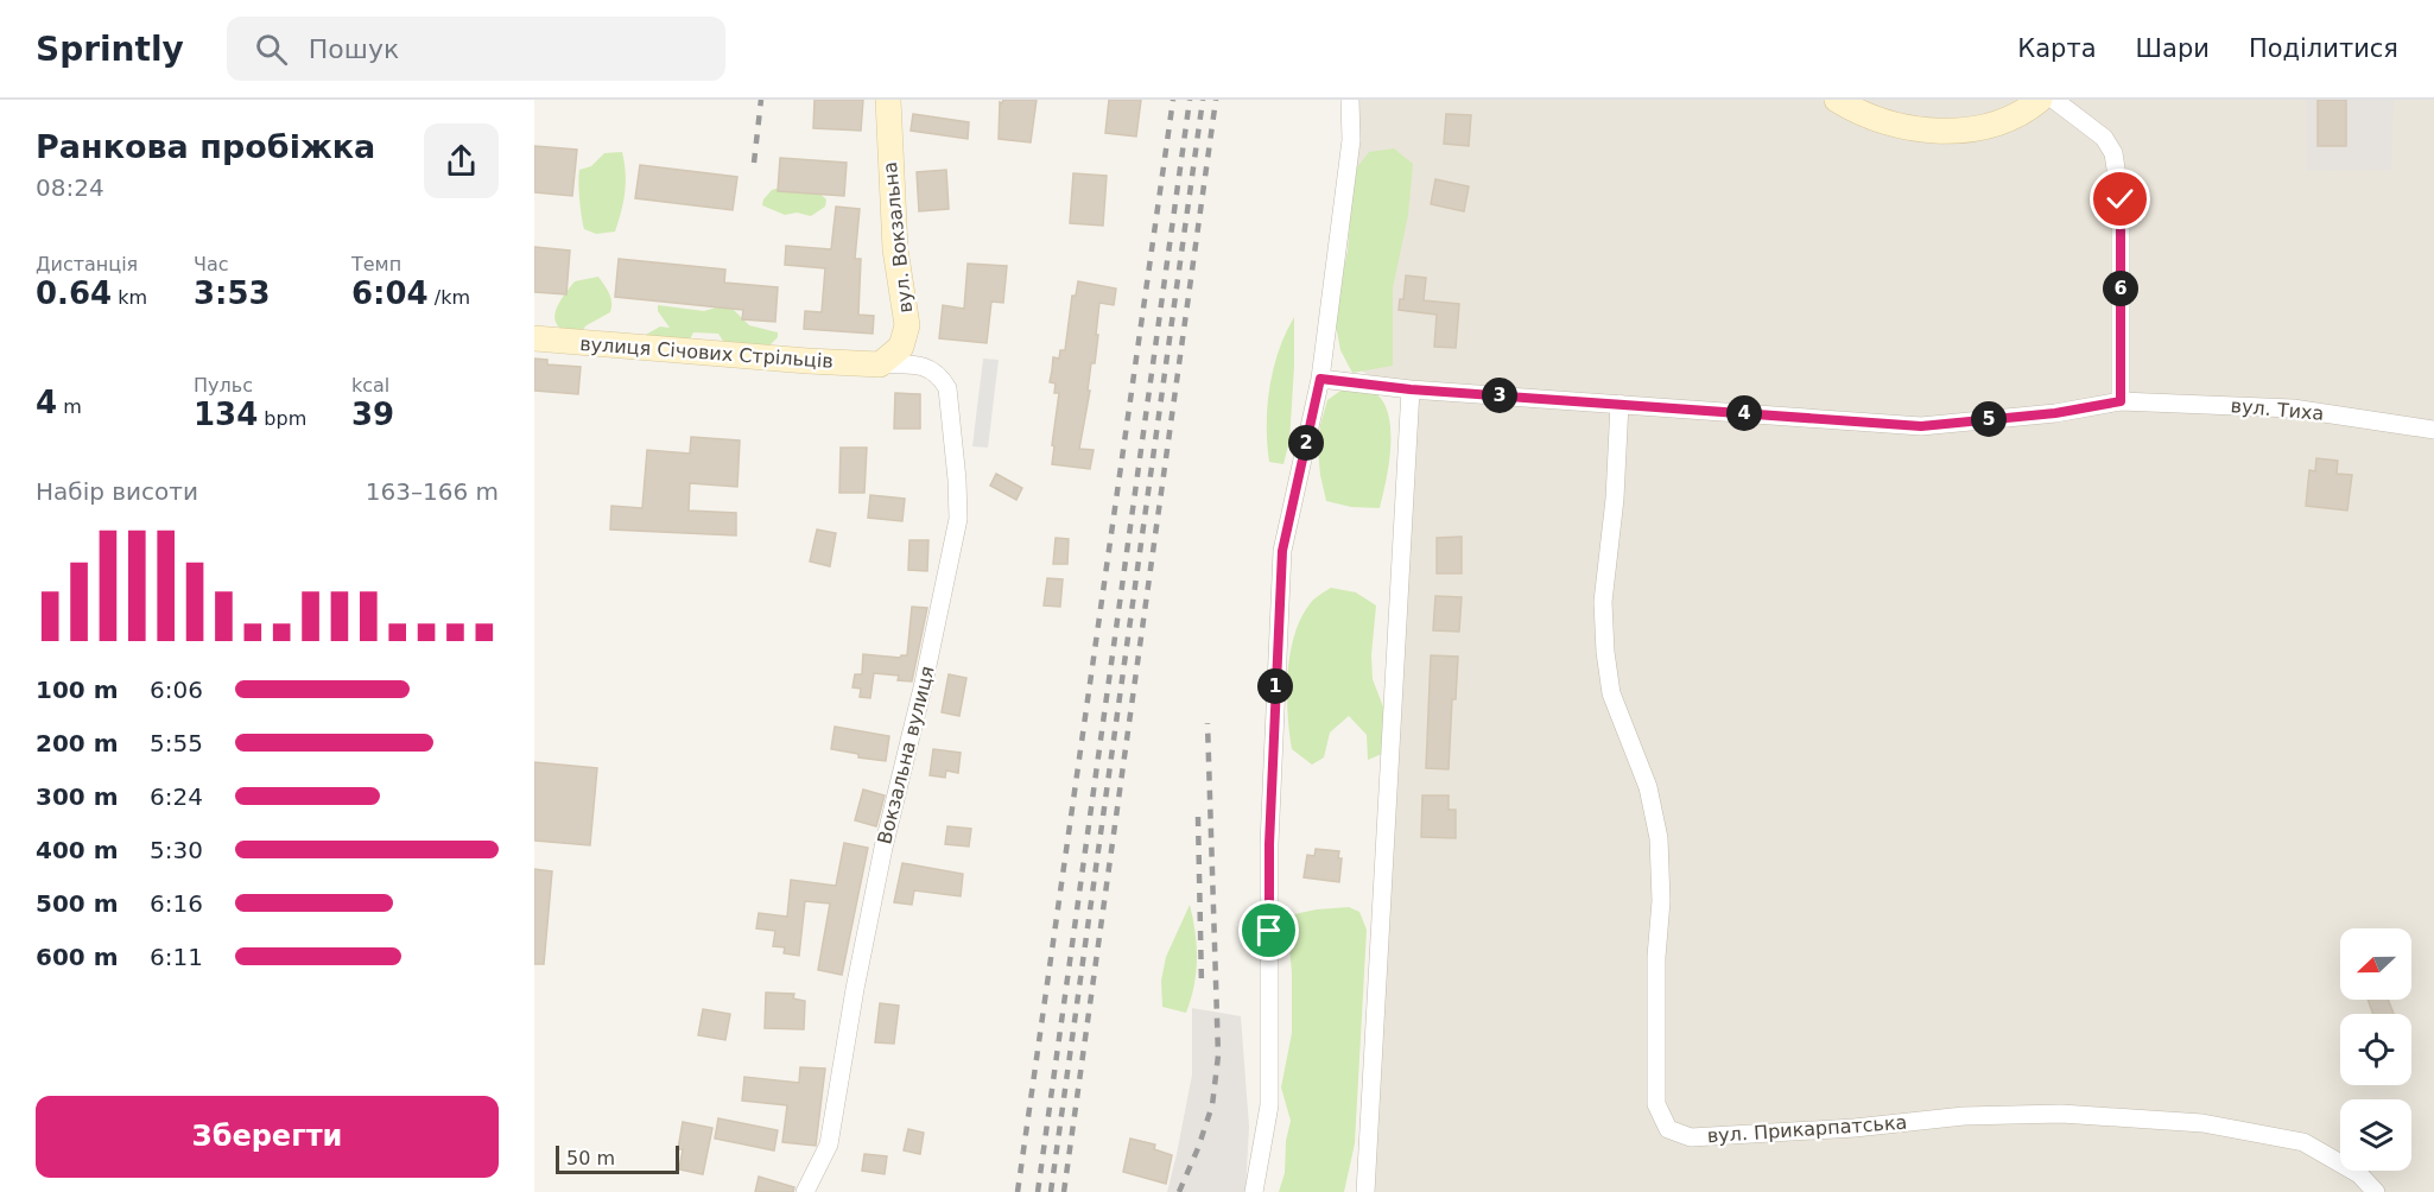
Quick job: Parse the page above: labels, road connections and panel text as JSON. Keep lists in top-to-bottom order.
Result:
{
  "streets": {
    "street": [
      "вул. Вокзальна",
      "вулиця Січових Стрільців",
      "вул. Тиха",
      "Вокзальна вулиця",
      "вул. Прикарпатська"
    ]
  },
  "crossings": [
    ["вул. Вокзальна", "вулиця Січових Стрільців"],
    ["вул. Вокзальна", "Вокзальна вулиця"],
    ["вулиця Січових Стрільців", "Вокзальна вулиця"],
    ["вул. Тиха", "вул. Прикарпатська"]
  ],
  "scale_bar": "50 m",
  "north": "left",
  "page": {
    "header": "Sprintly",
    "search": "Пошук",
    "nav": ["Карта", "Шари", "Поділитися"],
    "heading": ["Ранкова пробіжка", "08:24"],
    "stats": [
      ["Дистанція", "0.64 km"],
      ["Час", "3:53"],
      ["Темп", "6:04 /km"],
      ["4 m"],
      ["Пульс", "134 bpm"],
      ["kcal", "39"]
    ],
    "pins": [
      "6",
      "3",
      "4",
      "5",
      "2",
      "1"
    ],
    "chart": ["Набір висоти", "163–166 m"],
    "list": [
      {
        "name": "100 m",
        "note": "6:06"
      },
      {
        "name": "200 m",
        "note": "5:55"
      },
      {
        "name": "300 m",
        "note": "6:24"
      },
      {
        "name": "400 m",
        "note": "5:30"
      },
      {
        "name": "500 m",
        "note": "6:16"
      },
      {
        "name": "600 m",
        "note": "6:11"
      }
    ],
    "buttons": "Зберегти",
    "scale": "50 m"
  }
}
